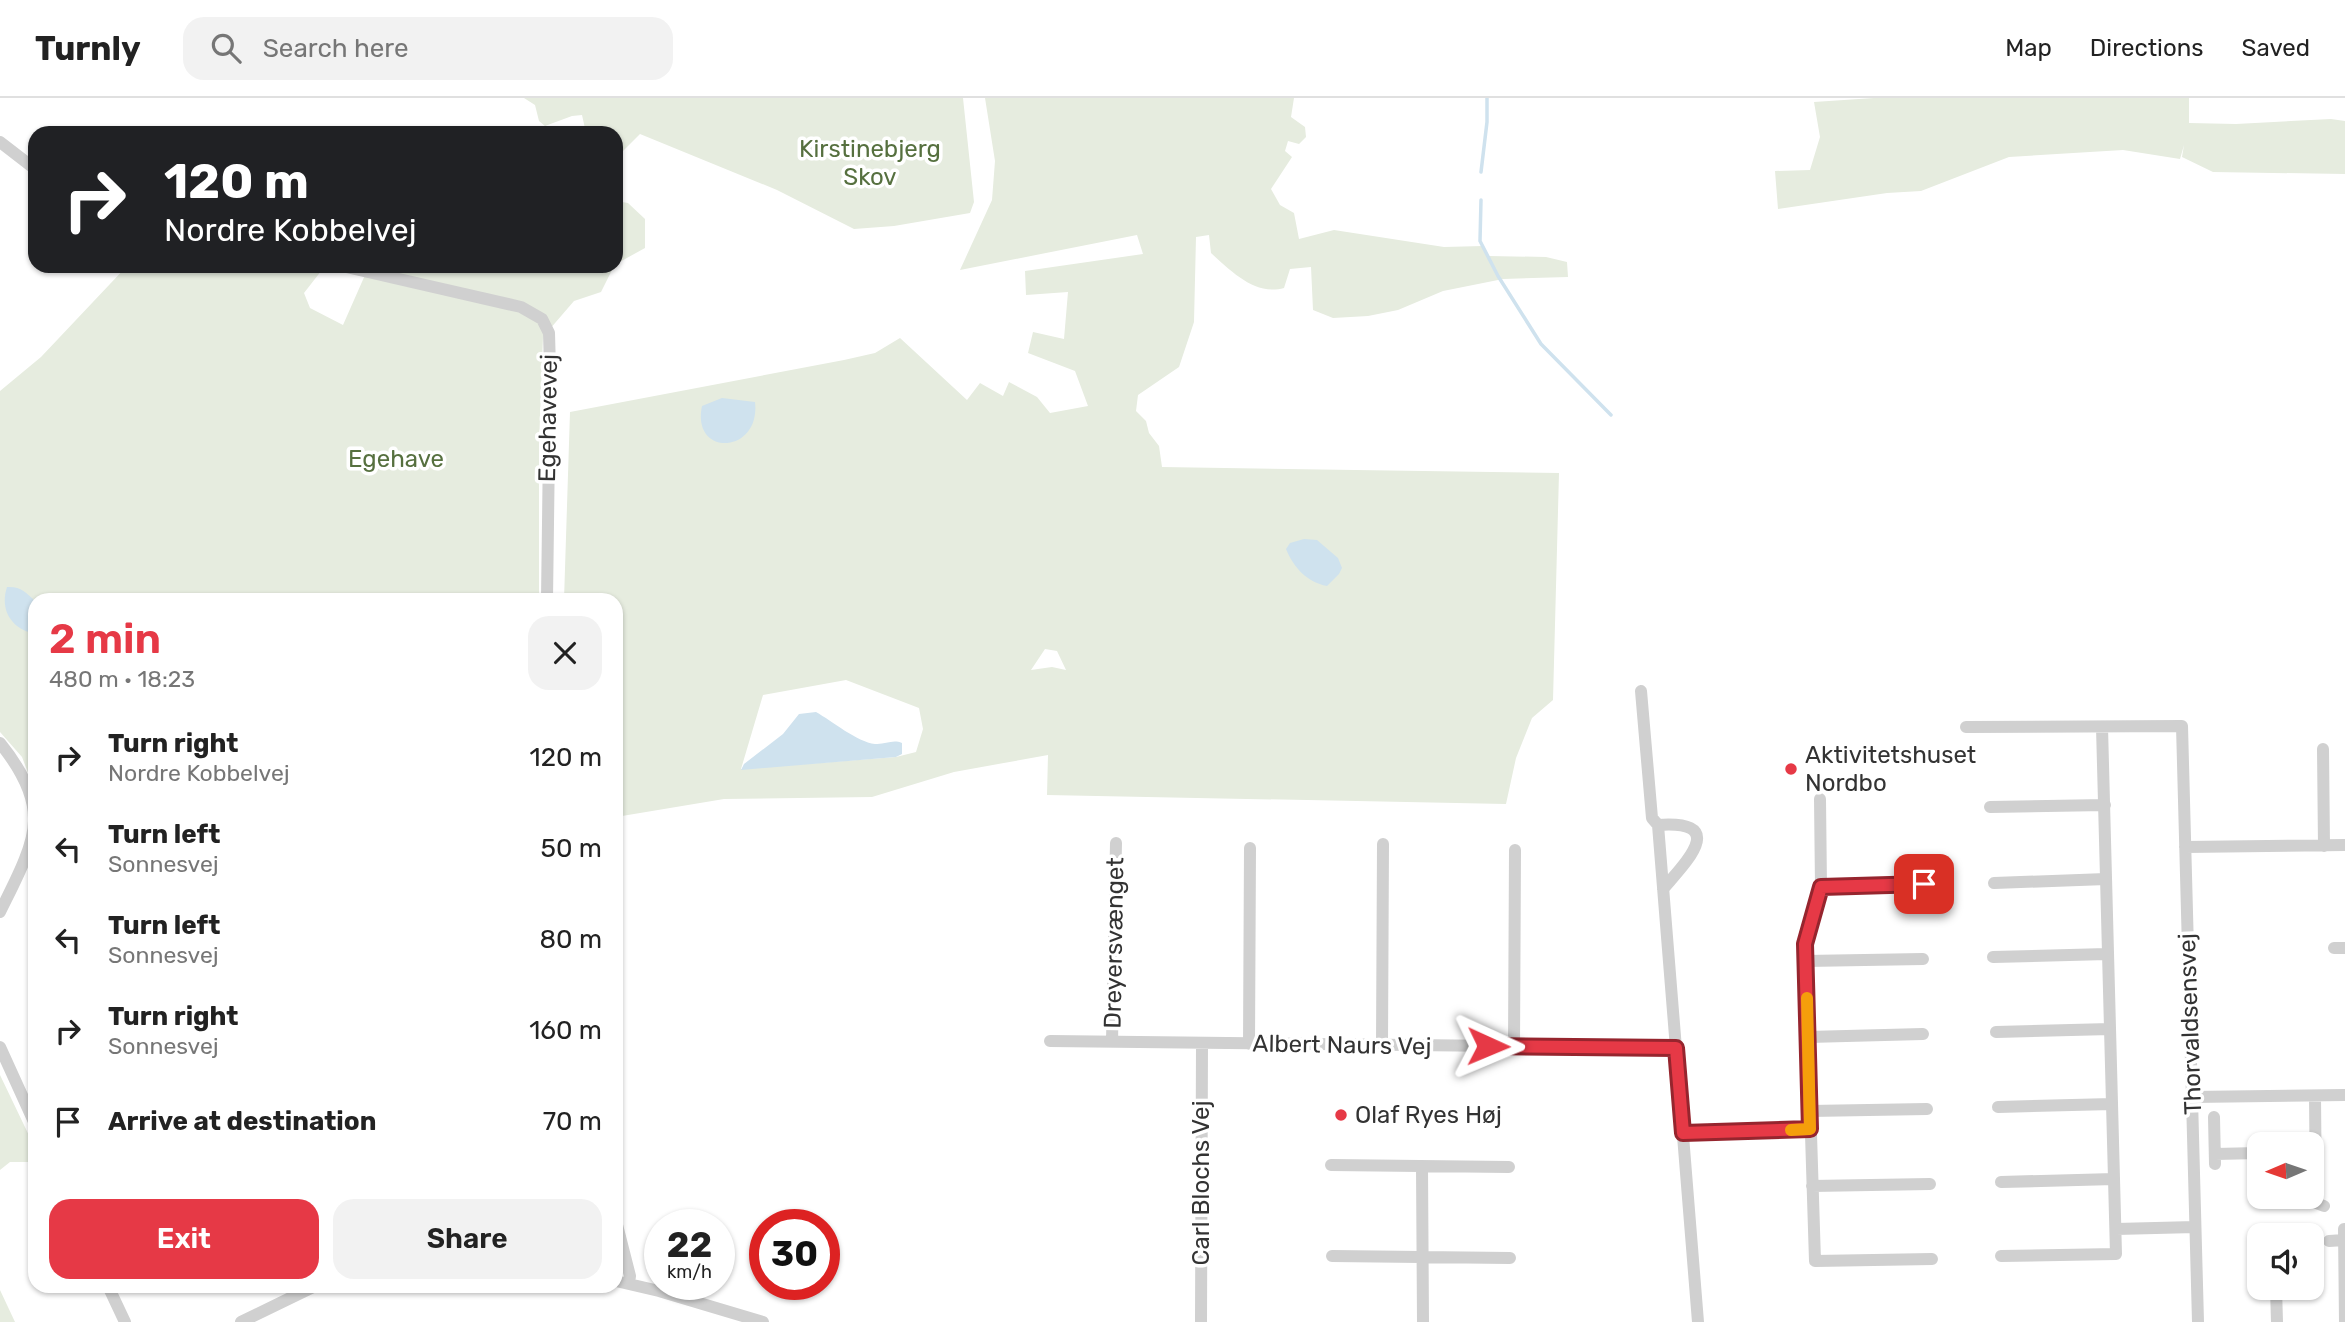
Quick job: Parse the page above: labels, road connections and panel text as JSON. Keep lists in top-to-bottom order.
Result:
{
  "streets": {
    "street": [
      "Egehavevej",
      "Dreyersvænget",
      "Thorvaldsensvej",
      "Albert Naurs Vej",
      "Carl Blochs Vej"
    ]
  },
  "crossings": [
    ["Dreyersvænget", "Albert Naurs Vej"],
    ["Albert Naurs Vej", "Carl Blochs Vej"]
  ],
  "parks": ["Kirstinebjerg Skov", "Egehave"],
  "places": ["Aktivitetshuset Nordbo", "Olaf Ryes Høj"],
  "north": "left",
  "page": {
    "header": "Turnly",
    "search": "Search here",
    "nav": ["Map", "Directions", "Saved"],
    "turn": ["120 m", "Nordre Kobbelvej"],
    "heading": ["2 min", "480 m · 18:23"],
    "list": [
      {
        "name": "Turn right",
        "note": "Nordre Kobbelvej",
        "value": "120 m"
      },
      {
        "name": "Turn left",
        "note": "Sonnesvej",
        "value": "50 m"
      },
      {
        "name": "Turn left",
        "note": "Sonnesvej",
        "value": "80 m"
      },
      {
        "name": "Turn right",
        "note": "Sonnesvej",
        "value": "160 m"
      },
      {
        "name": "Arrive at destination",
        "value": "70 m"
      }
    ],
    "buttons": ["Exit", "Share"],
    "speed": "22 km/h",
    "limit": "30"
  }
}
